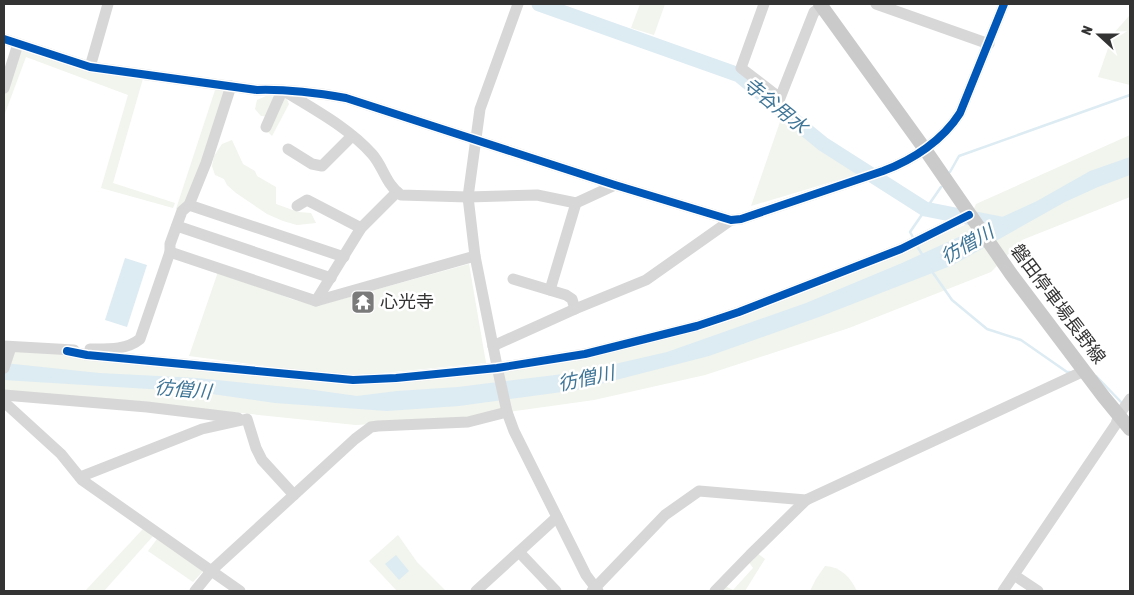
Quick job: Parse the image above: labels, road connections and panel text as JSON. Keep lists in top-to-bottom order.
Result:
{
  "streets": {
    "main road": ["磐田停車場長野線"]
  },
  "water": ["寺谷用水", "彷僧川"],
  "places": {
    "temple": ["心光寺"]
  },
  "north": "left"
}
